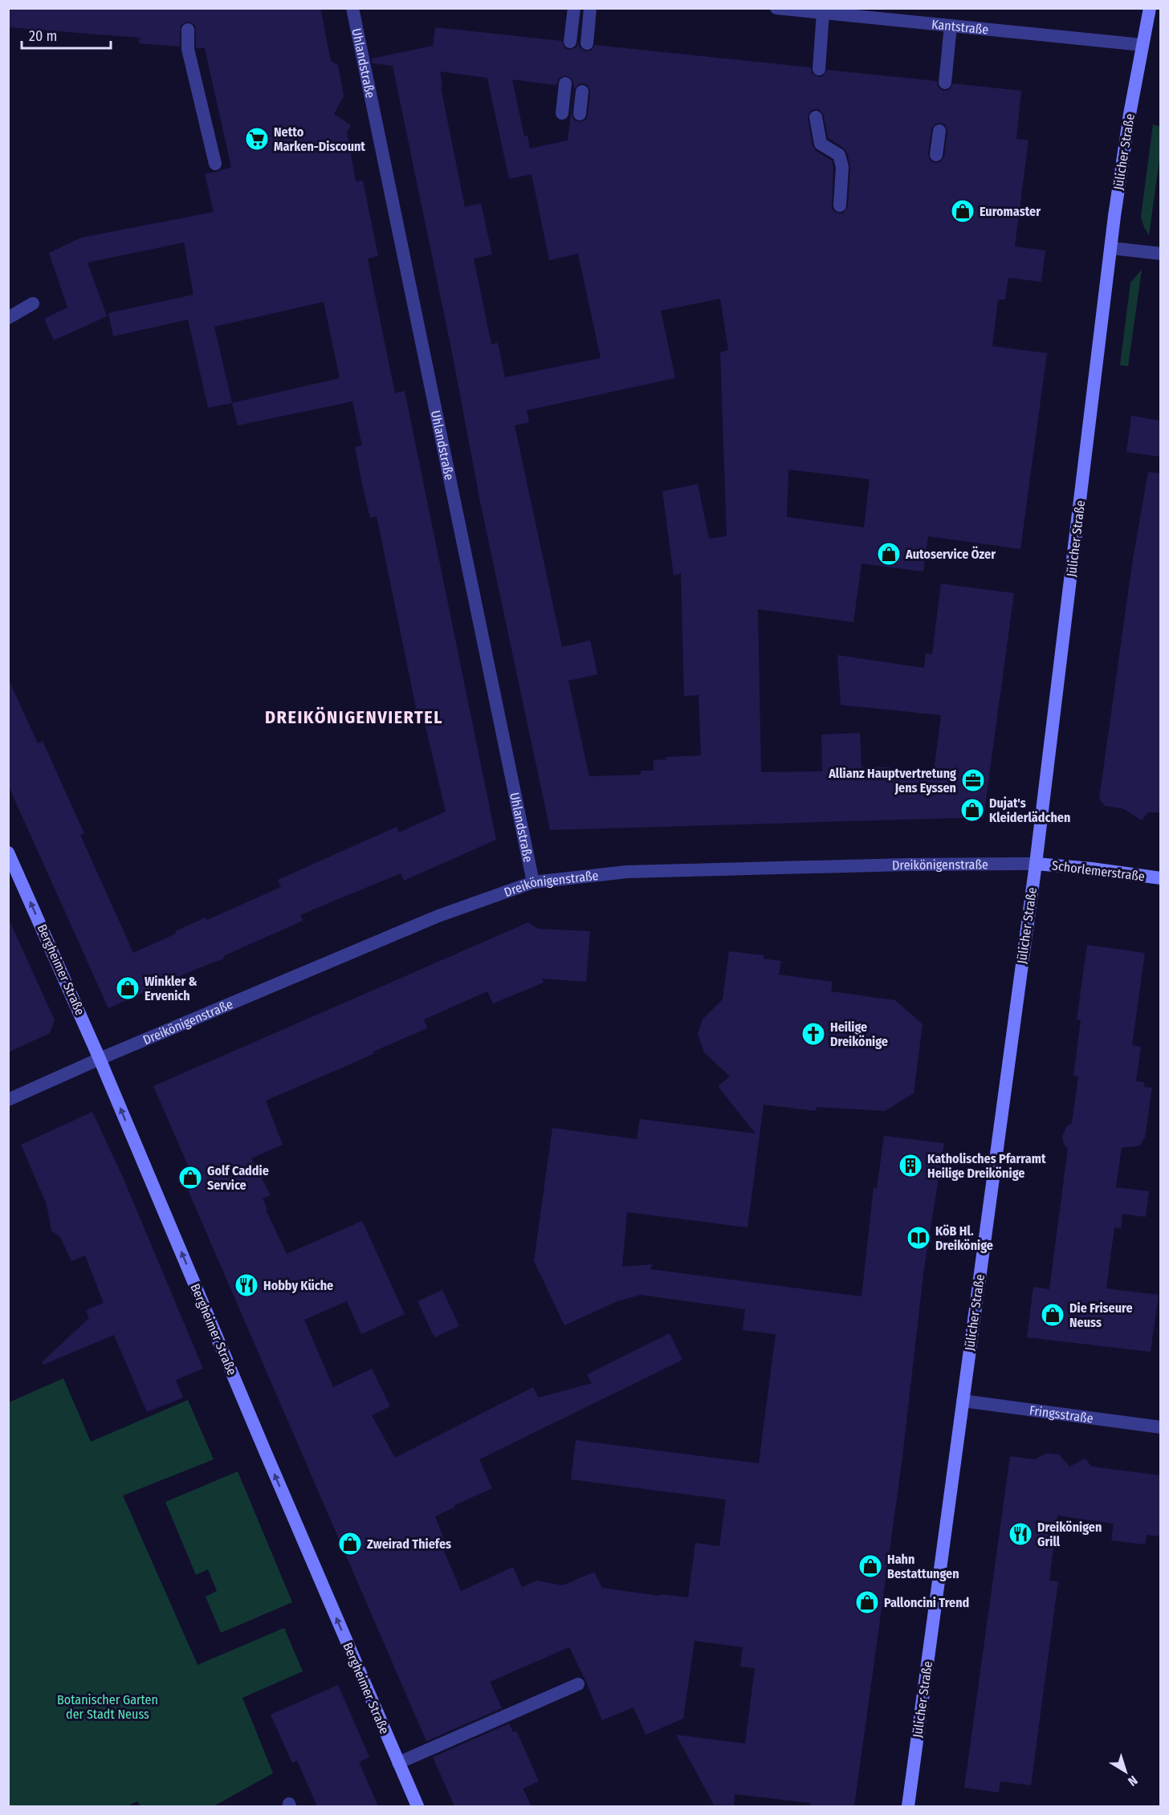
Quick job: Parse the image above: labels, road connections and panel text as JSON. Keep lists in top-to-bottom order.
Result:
{
  "streets": {
    "main road": ["Jülicher Straße", "Schorlemerstraße", "Bergheimer Straße"],
    "street": [
      "Kantstraße",
      "Uhlandstraße",
      "Dreikönigenstraße",
      "Fringsstraße"
    ]
  },
  "crossings": [
    ["Kantstraße", "Jülicher Straße"],
    ["Uhlandstraße", "Dreikönigenstraße"],
    ["Jülicher Straße", "Dreikönigenstraße"],
    ["Jülicher Straße", "Schorlemerstraße"],
    ["Jülicher Straße", "Fringsstraße"],
    ["Dreikönigenstraße", "Schorlemerstraße"],
    ["Dreikönigenstraße", "Bergheimer Straße"]
  ],
  "one_way": ["Bergheimer Straße"],
  "districts": ["DREIKÖNIGENVIERTEL"],
  "parks": ["Botanischer Garten der Stadt Neuss"],
  "places": {
    "supermarket": ["Netto Marken-Discount"],
    "shop": [
      "Euromaster",
      "Autoservice Özer",
      "Dujat's Kleiderlädchen",
      "Winkler & Ervenich",
      "Golf Caddie Service",
      "Die Friseure Neuss",
      "Zweirad Thiefes",
      "Hahn Bestattungen",
      "Palloncini Trend"
    ],
    "office": ["Allianz Hauptvertretung Jens Eyssen"],
    "church": ["Heilige Dreikönige"],
    "building": ["Katholisches Pfarramt Heilige Dreikönige"],
    "library": ["KöB Hl. Dreikönige"],
    "restaurant": ["Hobby Küche", "Dreikönigen Grill"]
  },
  "scale_bar": "20 m",
  "north": "bottom right"
}
